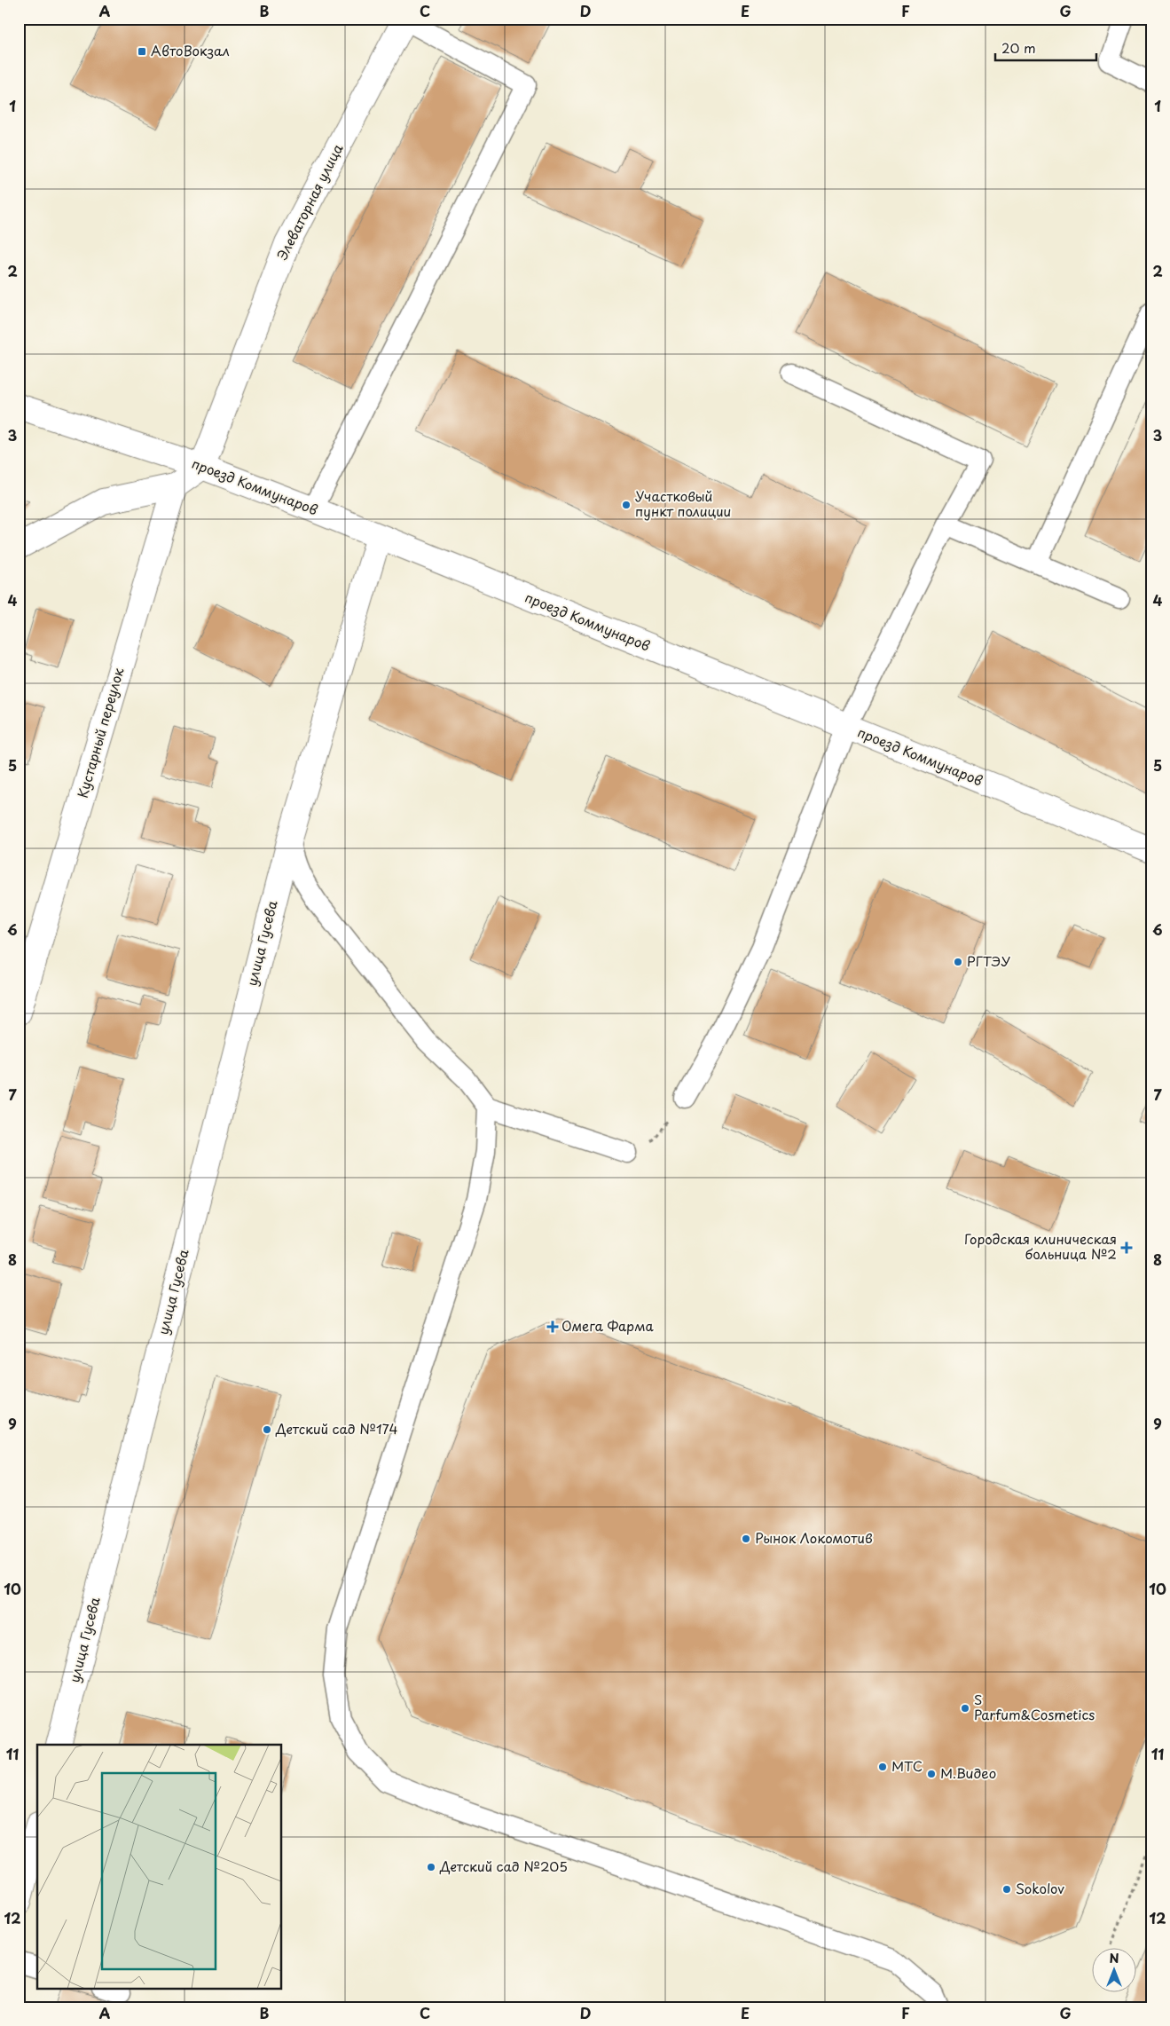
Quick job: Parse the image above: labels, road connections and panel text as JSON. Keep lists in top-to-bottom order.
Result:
{
  "streets": {
    "street": [
      "Элеваторная улица",
      "проезд Коммунаров",
      "Кустарный переулок",
      "улица Гусева"
    ]
  },
  "crossings": [
    ["Элеваторная улица", "проезд Коммунаров"],
    ["проезд Коммунаров", "улица Гусева"]
  ],
  "places": {
    "transit": ["АвтоВокзал"],
    "other": [
      "Участковый пункт полиции",
      "РГТЭУ",
      "Детский сад №174",
      "Рынок Локомотив",
      "S Parfum&Cosmetics",
      "МТС",
      "М.Видео",
      "Детский сад №205",
      "Sokolov"
    ],
    "health": ["Городская клиническая больница №2", "Омега Фарма"]
  },
  "scale_bar": "20 m",
  "north": "top",
  "grid": {
    "columns": [
      "A",
      "B",
      "C",
      "D",
      "E",
      "F",
      "G"
    ],
    "rows": [
      "1",
      "2",
      "3",
      "4",
      "5",
      "6",
      "7",
      "8",
      "9",
      "10",
      "11",
      "12"
    ]
  }
}
